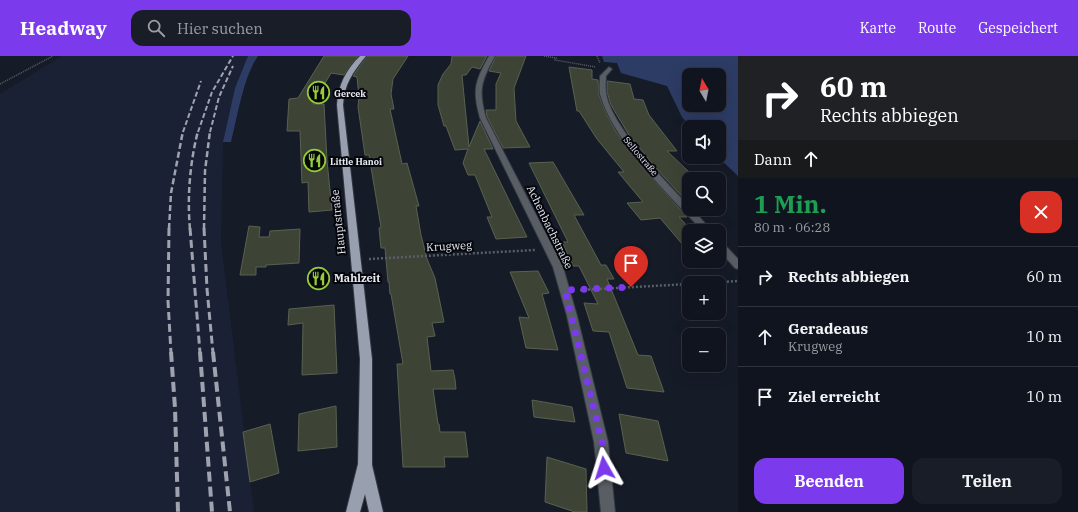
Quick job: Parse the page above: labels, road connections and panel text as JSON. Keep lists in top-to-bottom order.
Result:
{
  "streets": {
    "main road": ["Hauptstraße"],
    "street": ["Sellostraße", "Achenbachstraße"],
    "path": ["Krugweg"]
  },
  "places": {
    "restaurant": ["Gercek", "Little Hanoi", "Mahlzeit"]
  },
  "north": "top",
  "page": {
    "header": "Headway",
    "search": "Hier suchen",
    "nav": ["Karte", "Route", "Gespeichert"],
    "turn": ["60 m", "Rechts abbiegen"],
    "map_buttons": ["+", "−"],
    "then": "Dann",
    "heading": ["1 Min.", "80 m · 06:28"],
    "list": [
      {
        "name": "Rechts abbiegen",
        "value": "60 m"
      },
      {
        "name": "Geradeaus",
        "note": "Krugweg",
        "value": "10 m"
      },
      {
        "name": "Ziel erreicht",
        "value": "10 m"
      }
    ],
    "buttons": ["Beenden", "Teilen"]
  }
}
